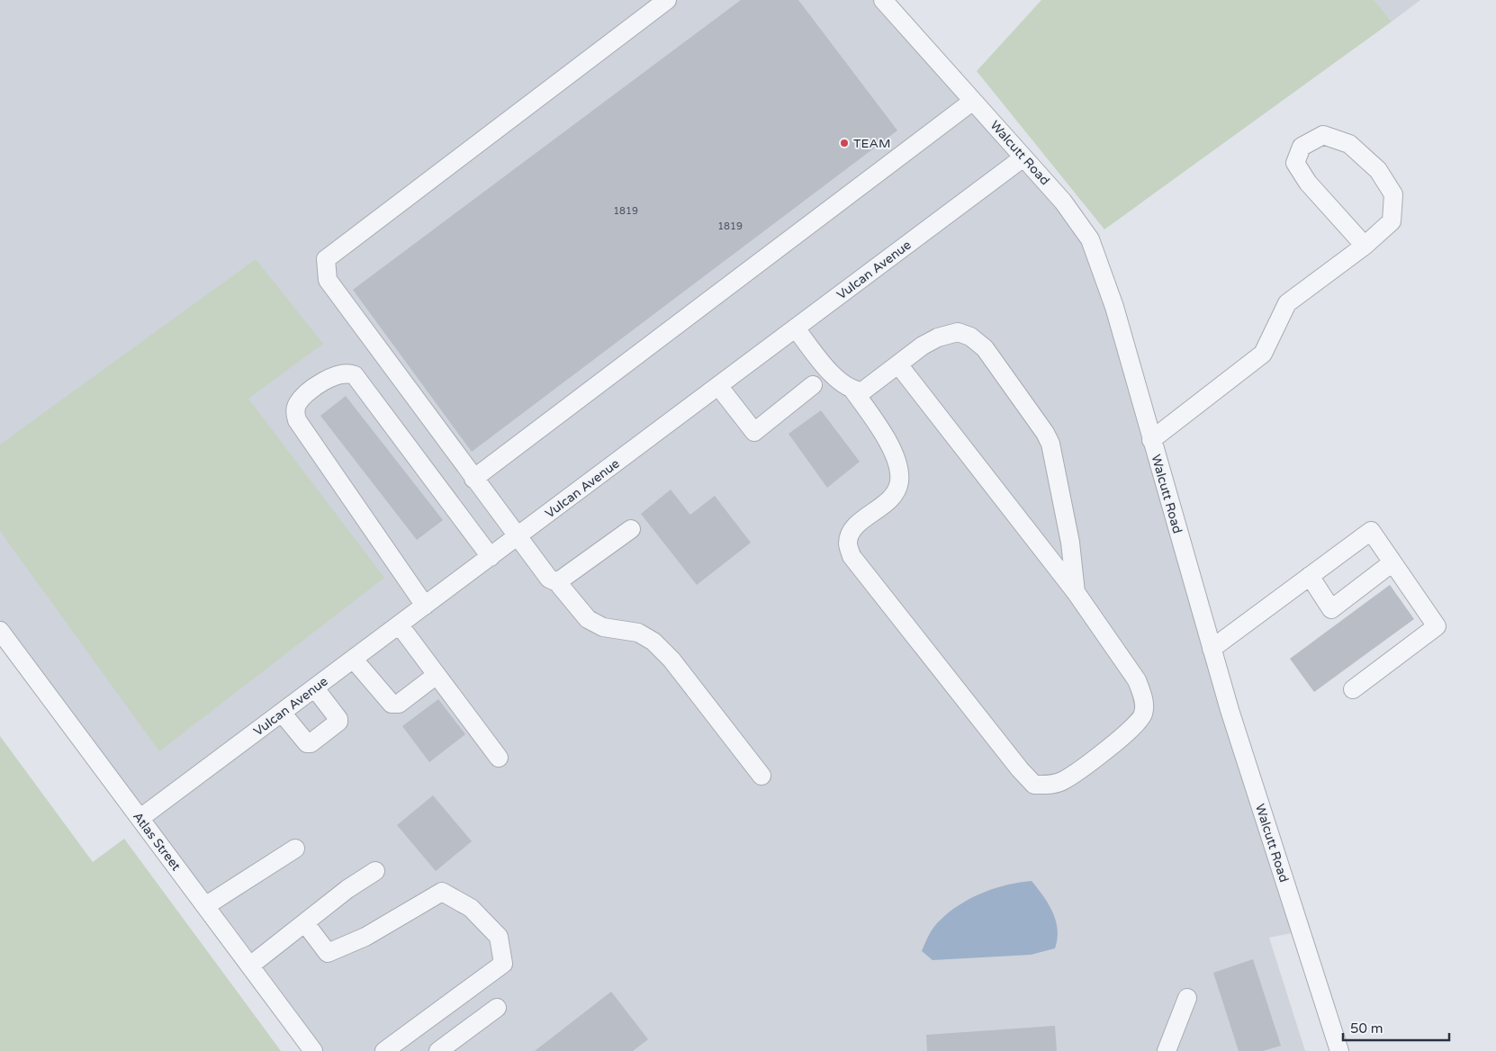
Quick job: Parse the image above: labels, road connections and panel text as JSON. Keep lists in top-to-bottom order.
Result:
{
  "streets": {
    "street": ["Walcutt Road", "Vulcan Avenue", "Atlas Street"]
  },
  "crossings": [
    ["Walcutt Road", "Vulcan Avenue"],
    ["Vulcan Avenue", "Atlas Street"]
  ],
  "places": ["TEAM"],
  "house_numbers": ["1819", "1819"],
  "scale_bar": "50 m"
}
